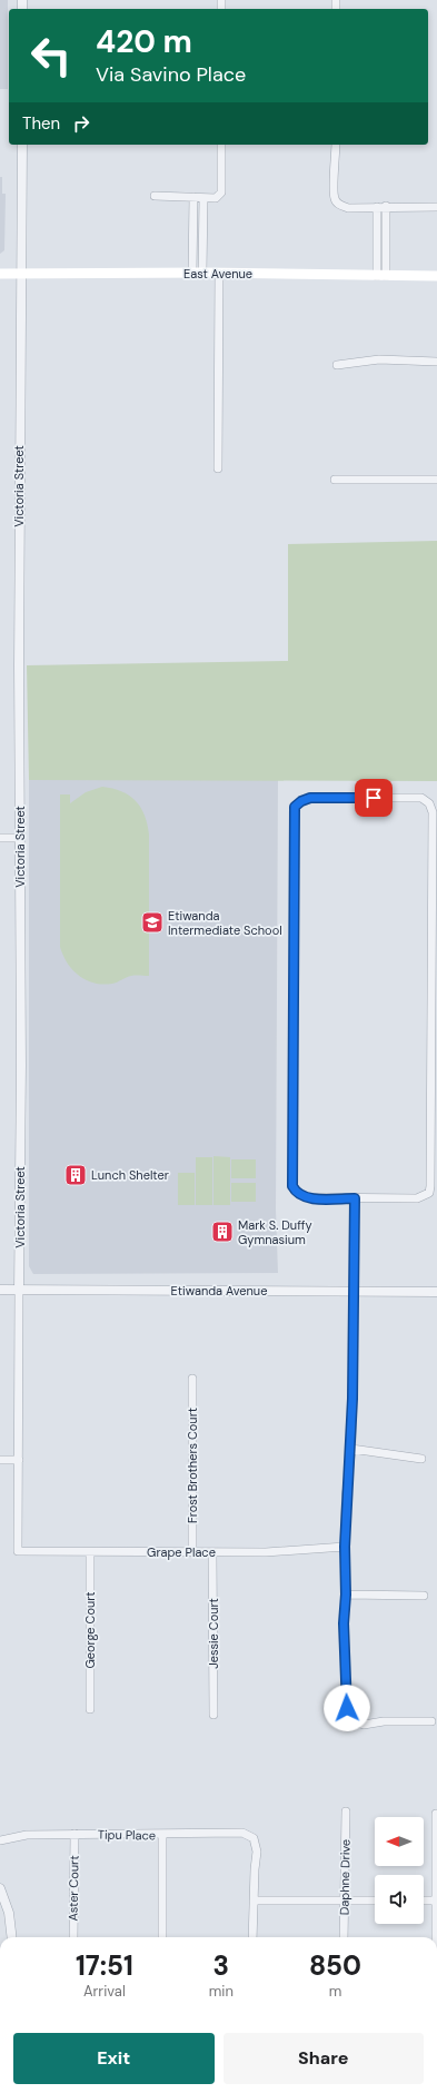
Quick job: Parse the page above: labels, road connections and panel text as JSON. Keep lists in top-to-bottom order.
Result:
{
  "streets": {
    "main road": ["East Avenue"],
    "street": [
      "Victoria Street",
      "Etiwanda Avenue",
      "Frost Brothers Court",
      "Grape Place",
      "George Court",
      "Jessie Court",
      "Tipu Place",
      "Daphne Drive",
      "Aster Court"
    ]
  },
  "crossings": [
    ["East Avenue", "Victoria Street"],
    ["Victoria Street", "Etiwanda Avenue"],
    ["Victoria Street", "Grape Place"],
    ["Frost Brothers Court", "Grape Place"],
    ["Grape Place", "George Court"],
    ["Grape Place", "Jessie Court"],
    ["Tipu Place", "Aster Court"]
  ],
  "places": {
    "school or university": ["Etiwanda Intermediate School"],
    "building": ["Lunch Shelter", "Mark S. Duffy Gymnasium"]
  },
  "north": "left",
  "page": {
    "turn": ["420 m", "Via Savino Place"],
    "then": "Then",
    "eta": [
      "17:51",
      "Arrival",
      "3",
      "min",
      "850",
      "m"
    ],
    "buttons": ["Exit", "Share"]
  }
}
